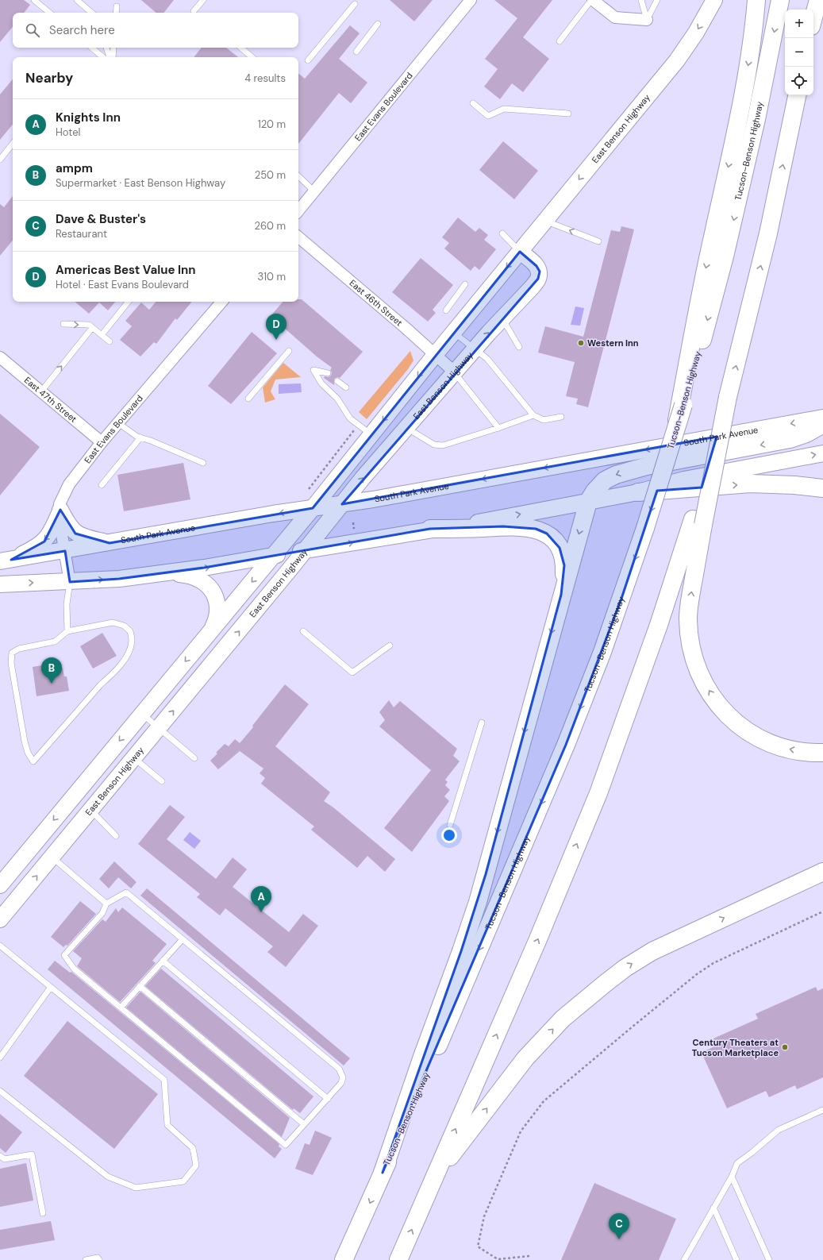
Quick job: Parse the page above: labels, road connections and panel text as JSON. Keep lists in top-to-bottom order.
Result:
{
  "streets": {
    "highway": ["Tucson–Benson Highway"],
    "main road": ["East Benson Highway", "South Park Avenue"],
    "street": ["East Evans Boulevard", "East 46th Street", "East 47th Street"]
  },
  "crossings": [
    ["East Evans Boulevard", "East 47th Street"],
    ["East Evans Boulevard", "South Park Avenue"],
    ["East Benson Highway", "East 46th Street"],
    ["East Benson Highway", "South Park Avenue"]
  ],
  "places": ["Western Inn", "Century Theaters at Tucson Marketplace"],
  "page": {
    "map_buttons": ["+", "−"],
    "search": "Search here",
    "heading": ["Nearby", "4 results"],
    "list": [
      {
        "mark": "A",
        "name": "Knights Inn",
        "note": "Hotel",
        "value": "120 m"
      },
      {
        "mark": "B",
        "name": "ampm",
        "note": "Supermarket · East Benson Highway",
        "value": "250 m"
      },
      {
        "mark": "C",
        "name": "Dave & Buster's",
        "note": "Restaurant",
        "value": "260 m"
      },
      {
        "mark": "D",
        "name": "Americas Best Value Inn",
        "note": "Hotel · East Evans Boulevard",
        "value": "310 m"
      }
    ],
    "pins": [
      "D",
      "B",
      "A",
      "C"
    ]
  }
}
